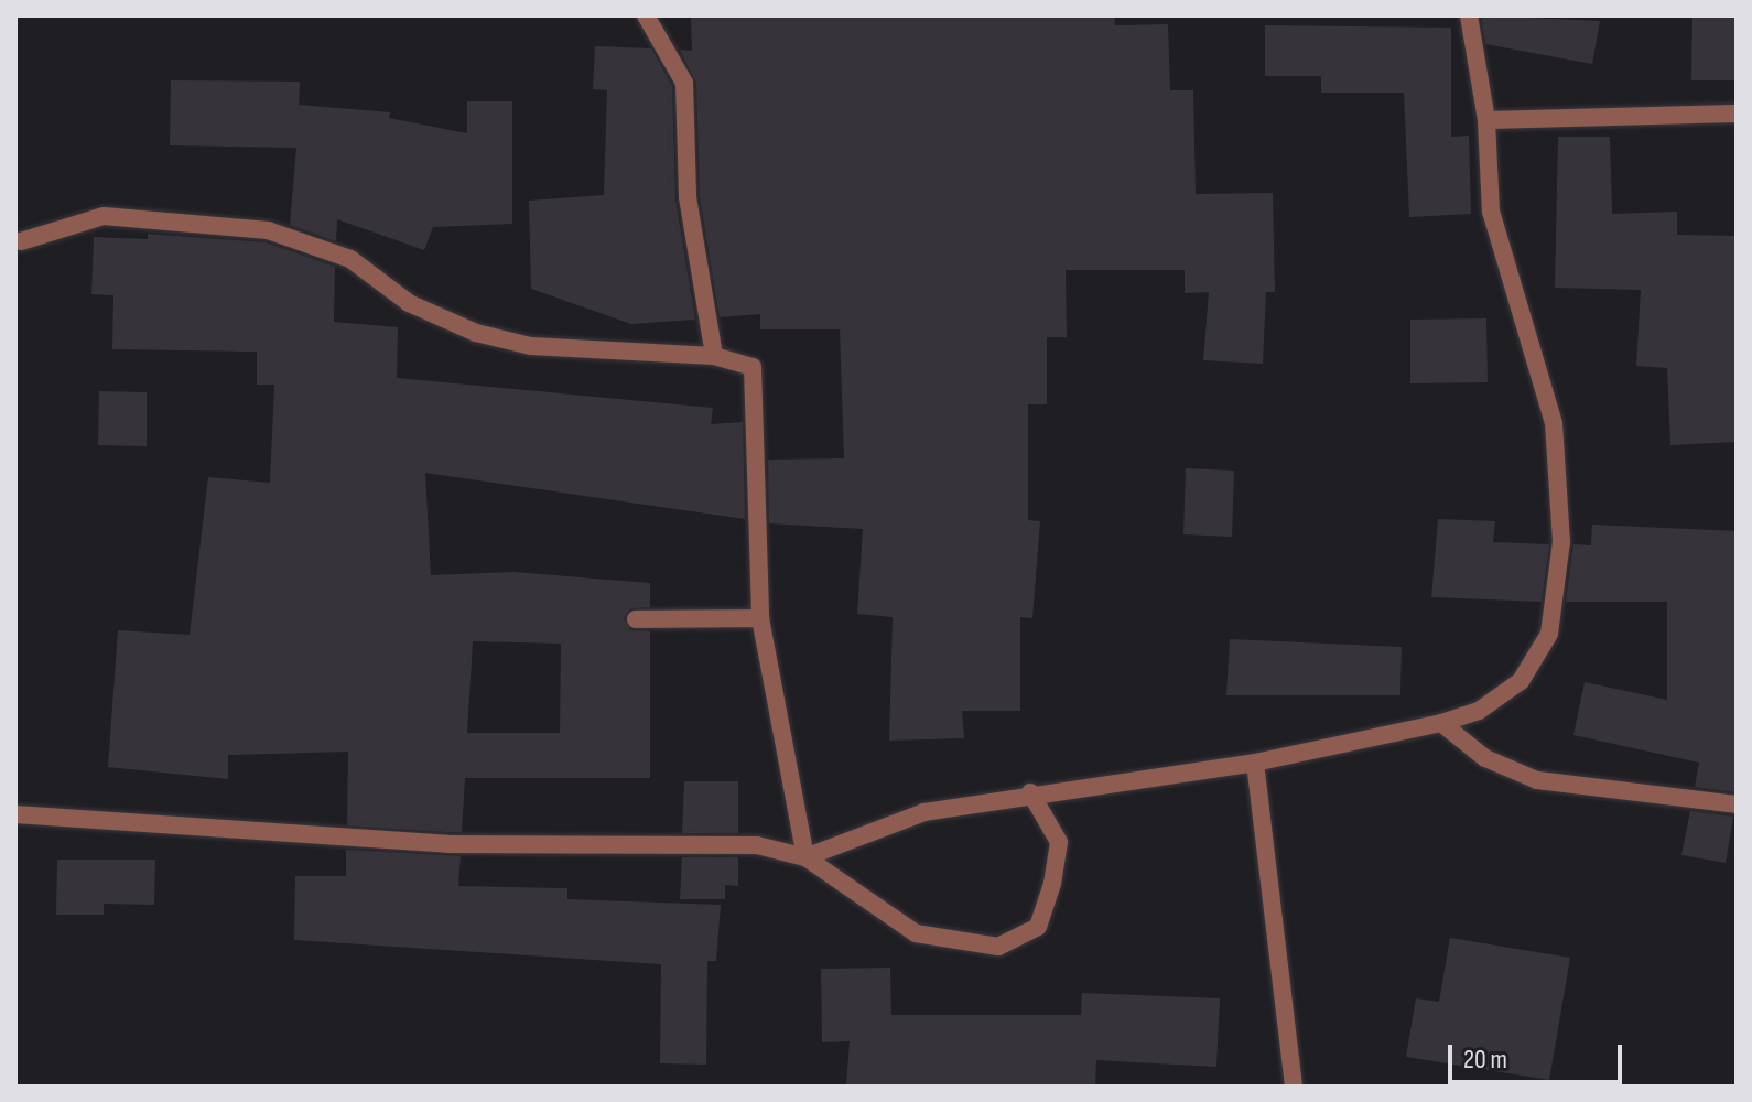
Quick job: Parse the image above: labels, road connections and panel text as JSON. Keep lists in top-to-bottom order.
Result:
{
  "scale_bar": "20 m"
}
